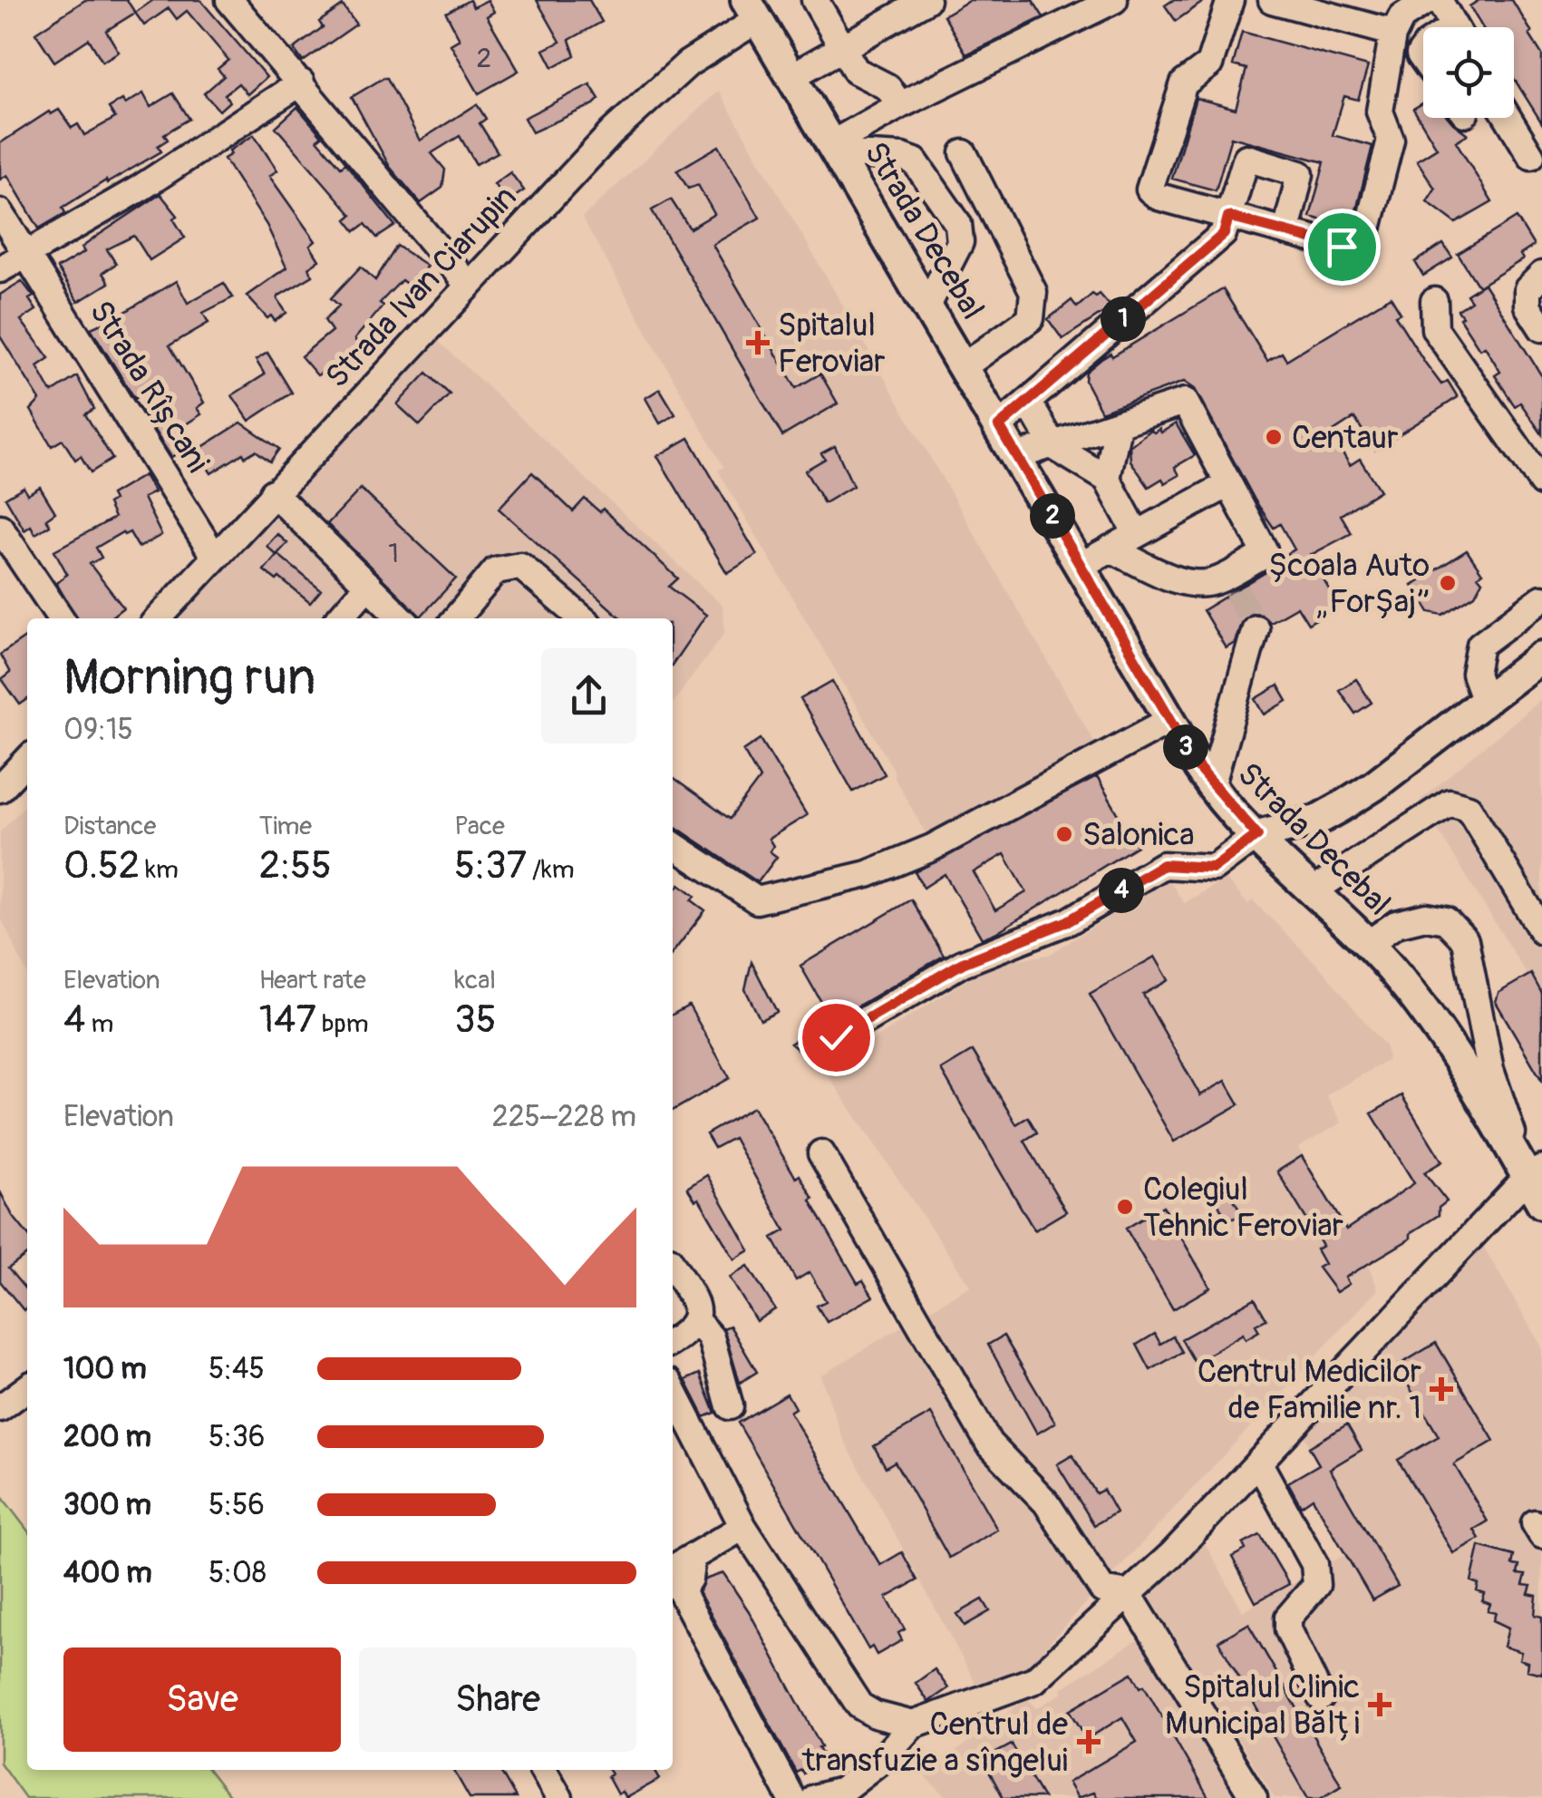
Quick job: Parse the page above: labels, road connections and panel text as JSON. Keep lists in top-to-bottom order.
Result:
{
  "streets": {
    "main road": ["Strada Decebal"],
    "street": ["Strada Ivan Ciarupin", "Strada Rîșcani"]
  },
  "crossings": [
    ["Strada Decebal", "Strada Ivan Ciarupin"],
    ["Strada Ivan Ciarupin", "Strada Rîșcani"]
  ],
  "places": {
    "health": [
      "Spitalul Feroviar",
      "Centrul Medicilor de Familie nr. 1",
      "Spitalul Clinic Municipal Bălți",
      "Centrul de transfuzie a sîngelui"
    ],
    "other": [
      "Centaur",
      "Școala Auto „ForȘaj”",
      "Salonica",
      "Colegiul Tehnic Feroviar"
    ]
  },
  "house_numbers": ["2", "1"],
  "page": {
    "pins": [
      "1",
      "2",
      "3",
      "4"
    ],
    "heading": ["Morning run", "09:15"],
    "stats": [
      ["Distance", "0.52 km"],
      ["Time", "2:55"],
      ["Pace", "5:37 /km"],
      ["Elevation", "4 m"],
      ["Heart rate", "147 bpm"],
      ["kcal", "35"]
    ],
    "chart": ["Elevation", "225–228 m"],
    "list": [
      {
        "name": "100 m",
        "note": "5:45"
      },
      {
        "name": "200 m",
        "note": "5:36"
      },
      {
        "name": "300 m",
        "note": "5:56"
      },
      {
        "name": "400 m",
        "note": "5:08"
      }
    ],
    "buttons": ["Save", "Share"]
  }
}
